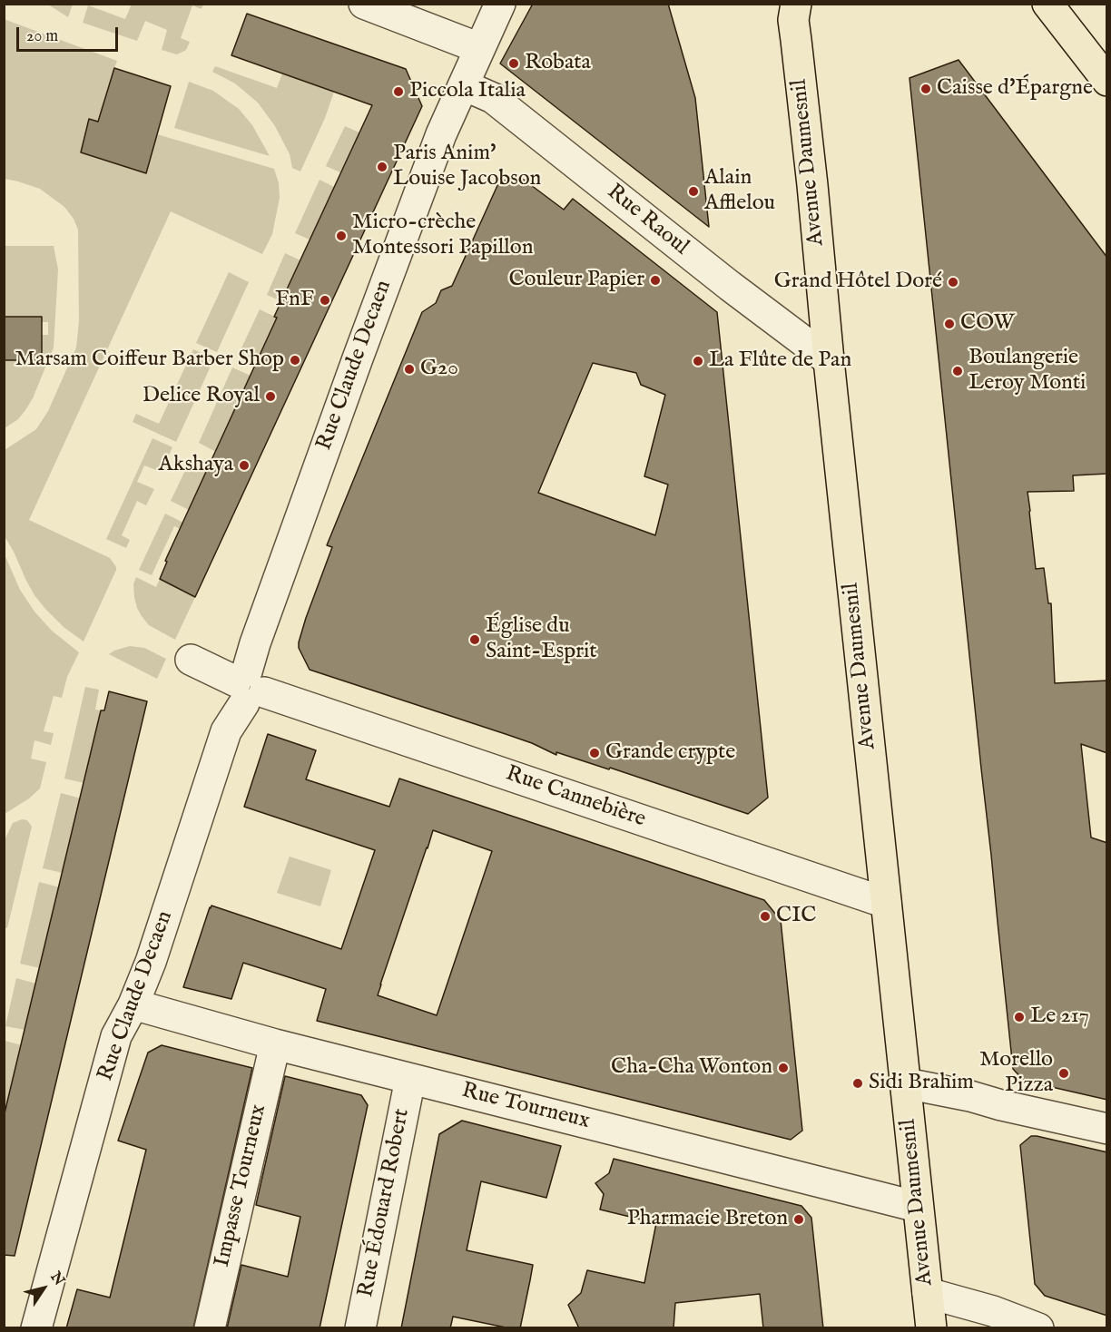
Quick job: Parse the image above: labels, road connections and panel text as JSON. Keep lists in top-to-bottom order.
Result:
{
  "streets": {
    "main road": ["Avenue Daumesnil"],
    "street": [
      "Rue Raoul",
      "Rue Claude Decaen",
      "Rue Cannebière",
      "Rue Tourneux",
      "Impasse Tourneux",
      "Rue Édouard Robert"
    ]
  },
  "crossings": [
    ["Avenue Daumesnil", "Rue Raoul"],
    ["Avenue Daumesnil", "Rue Cannebière"],
    ["Avenue Daumesnil", "Rue Tourneux"],
    ["Rue Raoul", "Rue Claude Decaen"],
    ["Rue Claude Decaen", "Rue Cannebière"],
    ["Rue Claude Decaen", "Rue Tourneux"],
    ["Rue Tourneux", "Impasse Tourneux"],
    ["Rue Tourneux", "Rue Édouard Robert"]
  ],
  "places": [
    "Robata",
    "Caisse d'Épargne",
    "Piccola Italia",
    "Paris Anim' Louise Jacobson",
    "Alain Afflelou",
    "Micro-crèche Montessori Papillon",
    "Couleur Papier",
    "Grand Hôtel Doré",
    "FnF",
    "COW",
    "Marsam Coiffeur Barber Shop",
    "La Flûte de Pan",
    "G20",
    "Boulangerie Leroy Monti",
    "Delice Royal",
    "Akshaya",
    "Église du Saint-Esprit",
    "Grande crypte",
    "CIC",
    "Le 217",
    "Cha-Cha Wonton",
    "Morello Pizza",
    "Sidi Brahim",
    "Pharmacie Breton"
  ],
  "scale_bar": "20 m",
  "north": "top right"
}
